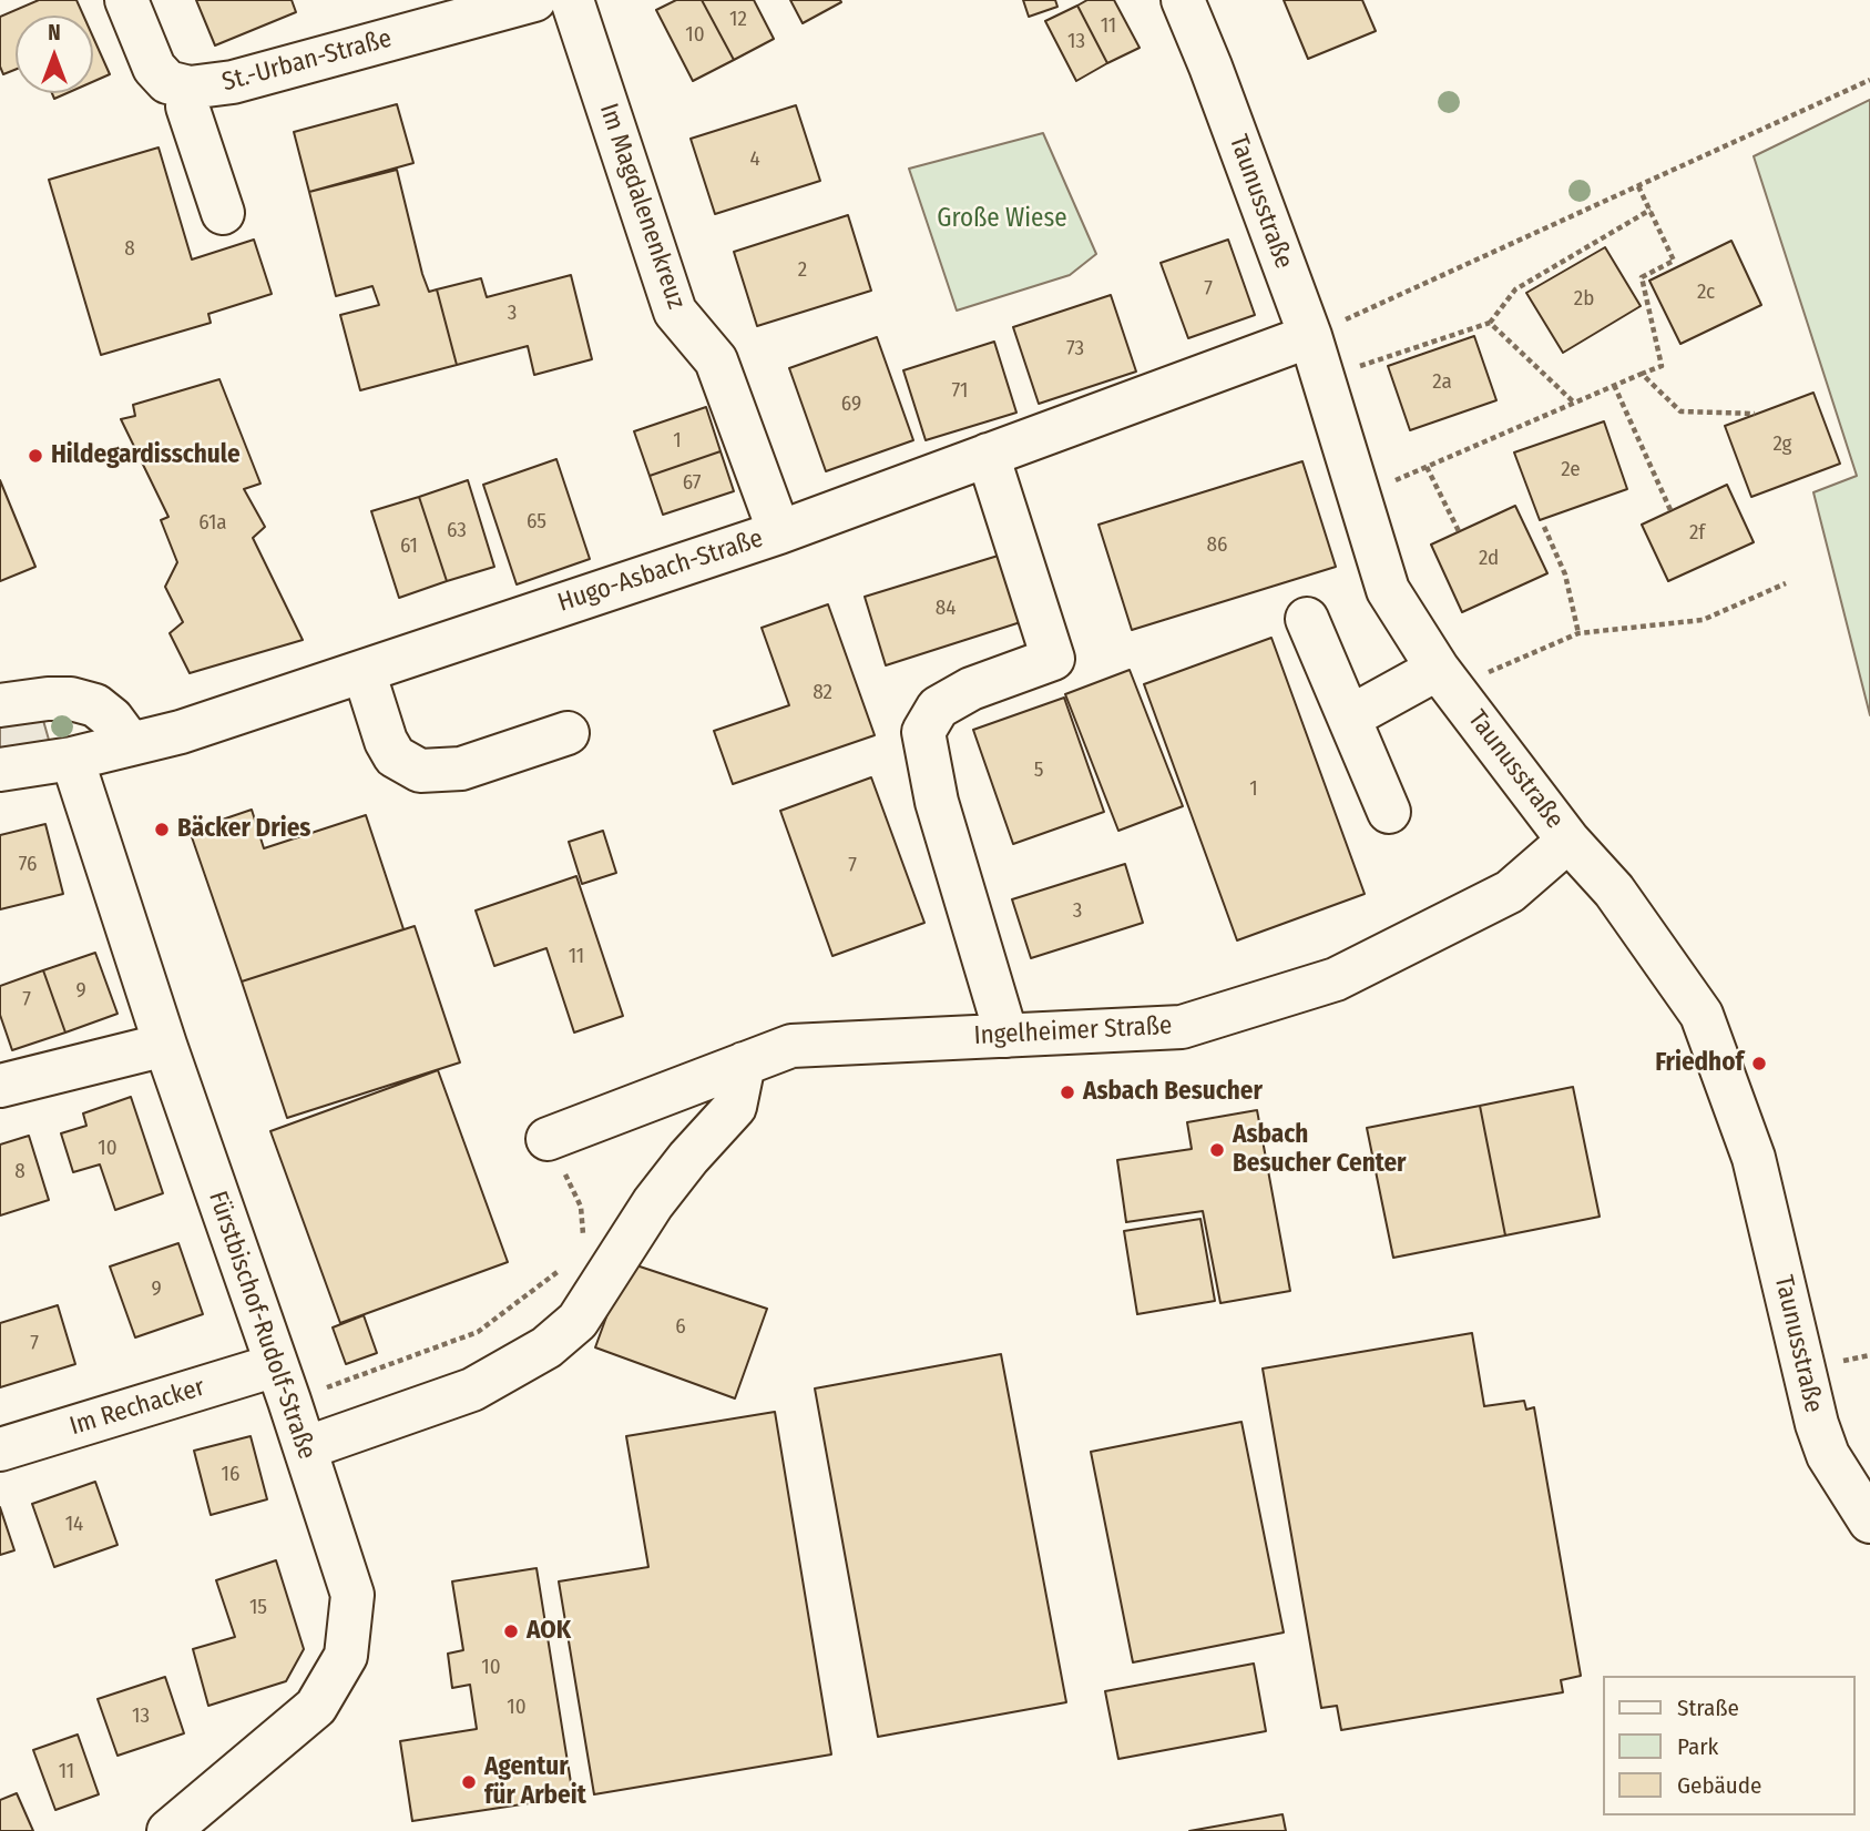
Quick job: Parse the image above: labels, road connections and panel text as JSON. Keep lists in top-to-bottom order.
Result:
{
  "streets": {
    "street": [
      "St.-Urban-Straße",
      "Taunusstraße",
      "Im Magdalenenkreuz",
      "Hugo-Asbach-Straße",
      "Ingelheimer Straße",
      "Fürstbischof-Rudolf-Straße",
      "Im Rechacker"
    ]
  },
  "crossings": [
    ["Taunusstraße", "Hugo-Asbach-Straße"],
    ["Taunusstraße", "Ingelheimer Straße"],
    ["Im Magdalenenkreuz", "Hugo-Asbach-Straße"],
    ["Hugo-Asbach-Straße", "Fürstbischof-Rudolf-Straße"],
    ["Fürstbischof-Rudolf-Straße", "Im Rechacker"]
  ],
  "parks": ["Große Wiese"],
  "places": [
    "Hildegardisschule",
    "Bäcker Dries",
    "Friedhof",
    "Asbach Besucher",
    "Asbach Besucher Center",
    "AOK",
    "Agentur für Arbeit"
  ],
  "house_numbers": [
    "12",
    "11",
    "10",
    "13",
    "4",
    "8",
    "2",
    "7",
    "2c",
    "2b",
    "3",
    "73",
    "2a",
    "71",
    "69",
    "1",
    "2g",
    "2e",
    "67",
    "65",
    "61a",
    "63",
    "2f",
    "86",
    "61",
    "2d",
    "84",
    "82",
    "5",
    "1",
    "76",
    "7",
    "3",
    "11",
    "9",
    "7",
    "10",
    "8",
    "9",
    "6",
    "7",
    "16",
    "14",
    "15",
    "10",
    "10",
    "13",
    "11"
  ],
  "legend": ["Straße", "Park", "Gebäude"],
  "north": "top"
}
